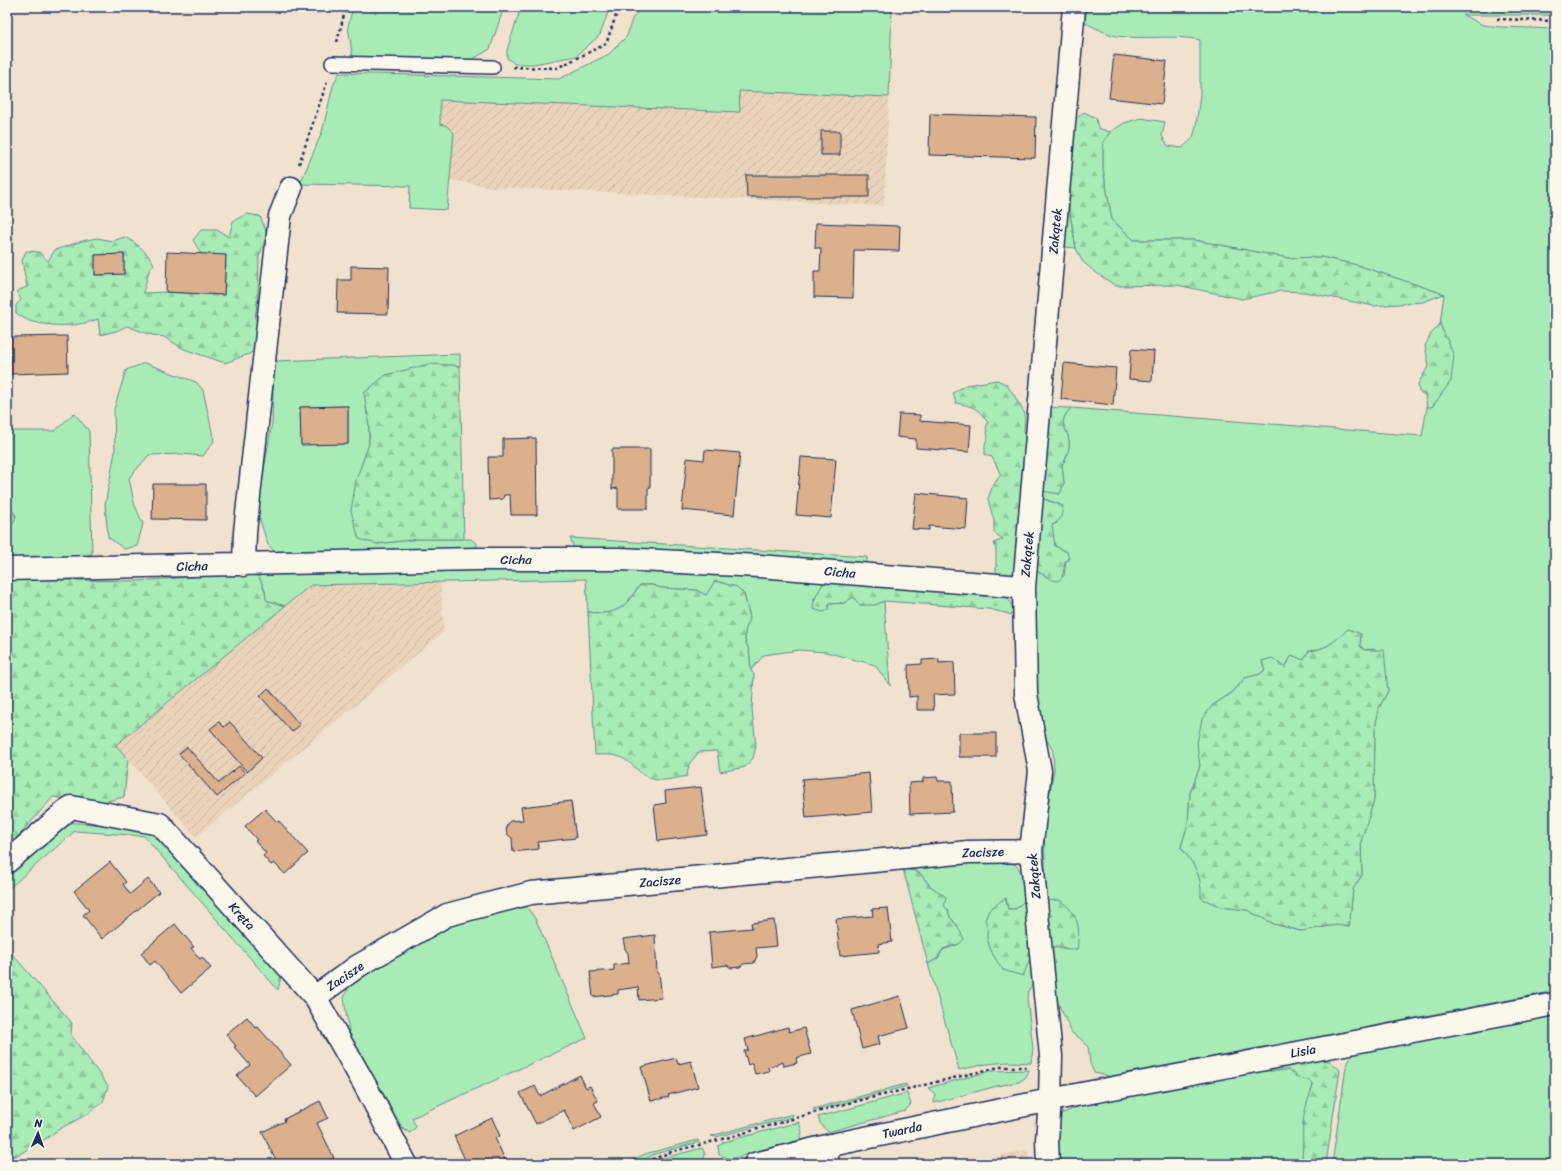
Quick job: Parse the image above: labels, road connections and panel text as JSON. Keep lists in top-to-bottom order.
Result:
{
  "streets": {
    "street": [
      "Zakątek",
      "Cicha",
      "Zacisze",
      "Kręta",
      "Lisia",
      "Twarda"
    ]
  },
  "crossings": [
    ["Zakątek", "Cicha"],
    ["Zakątek", "Zacisze"],
    ["Zakątek", "Lisia"],
    ["Zakątek", "Twarda"],
    ["Zacisze", "Kręta"],
    ["Lisia", "Twarda"]
  ],
  "north": "top"
}
